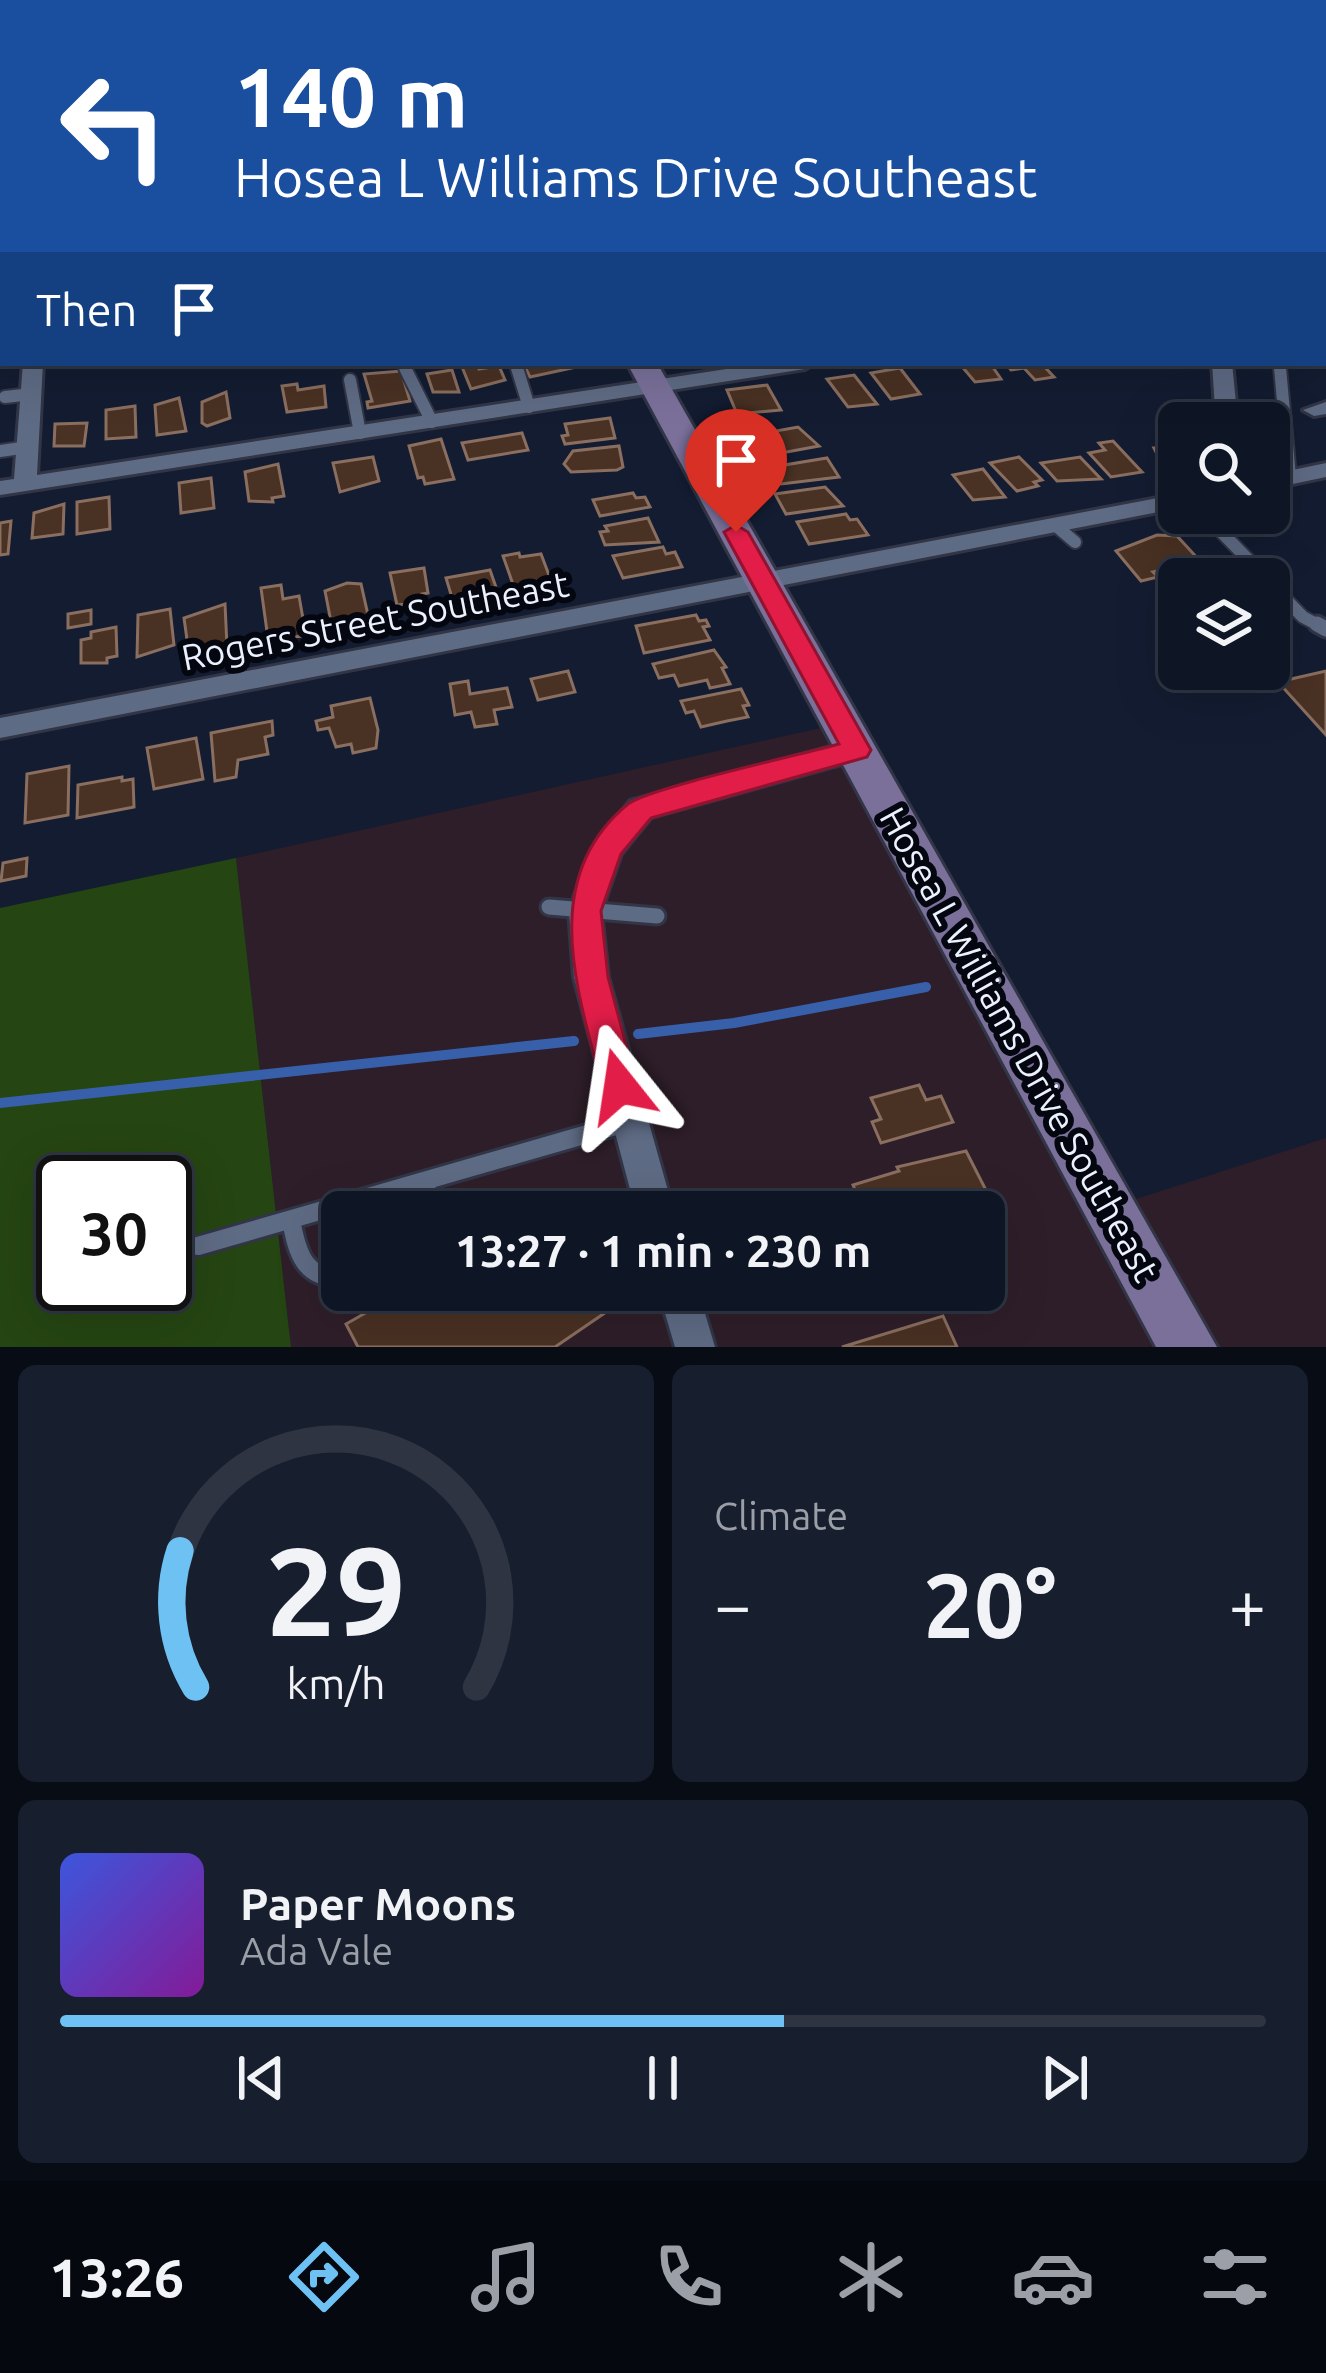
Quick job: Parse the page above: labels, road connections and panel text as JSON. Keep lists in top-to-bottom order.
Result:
{
  "streets": {
    "street": ["Rogers Street Southeast", "Hosea L Williams Drive Southeast"]
  },
  "crossings": [
    ["Rogers Street Southeast", "Hosea L Williams Drive Southeast"]
  ],
  "page": {
    "turn": ["140 m", "Hosea L Williams Drive Southeast"],
    "then": "Then",
    "limit": "30",
    "trip": "13:27 · 1 min · 230 m",
    "tile": "Climate",
    "heat": ["−", "20°", "+"],
    "song": ["Paper Moons", "Ada Vale"],
    "tabs": "13:26",
    "gauge": ["29", "km/h"]
  }
}
